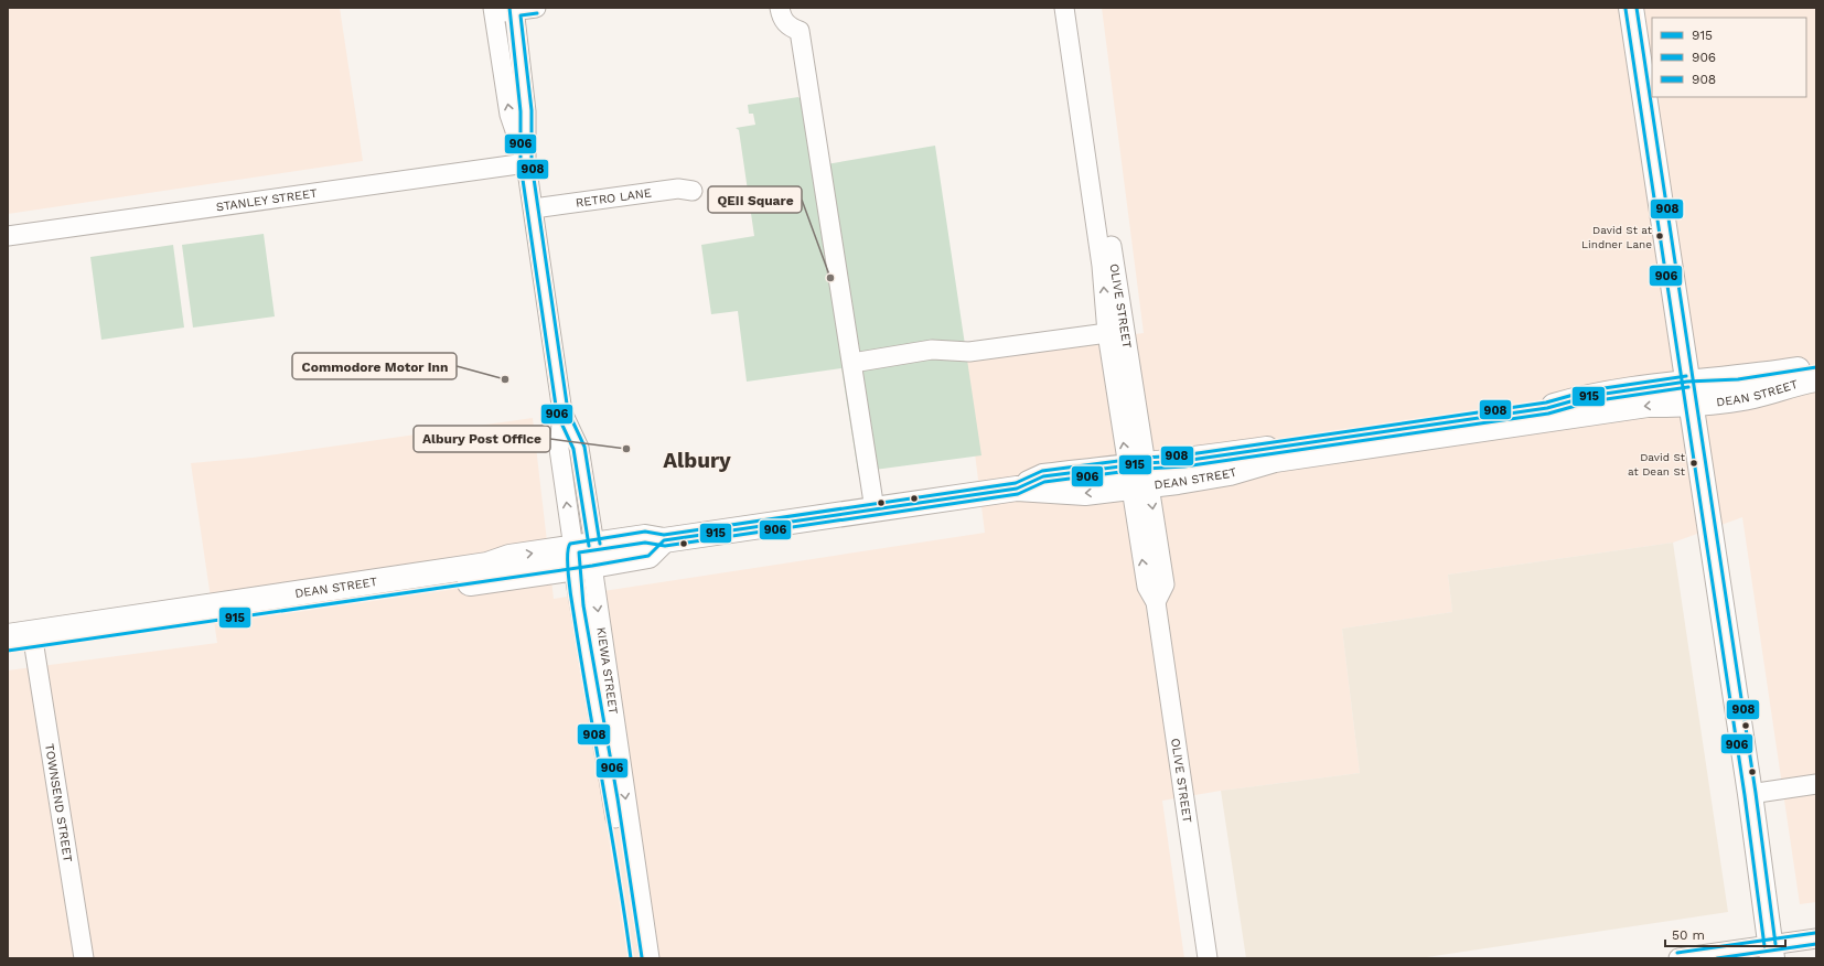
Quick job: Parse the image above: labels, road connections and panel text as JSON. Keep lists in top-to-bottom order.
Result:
{
  "streets": {
    "main road": ["DEAN STREET"],
    "street": [
      "RETRO LANE",
      "STANLEY STREET",
      "OLIVE STREET",
      "KIEWA STREET",
      "TOWNSEND STREET"
    ]
  },
  "crossings": [
    ["RETRO LANE", "KIEWA STREET"],
    ["STANLEY STREET", "KIEWA STREET"],
    ["OLIVE STREET", "DEAN STREET"],
    ["DEAN STREET", "KIEWA STREET"],
    ["DEAN STREET", "TOWNSEND STREET"]
  ],
  "districts": ["Albury"],
  "places": [
    "David St at Lindner Lane",
    "QEII Square",
    "Commodore Motor Inn",
    "Albury Post Office",
    "David St at Dean St"
  ],
  "lines": ["transit line 906", "transit line 908", "transit line 915"],
  "legend": ["915", "906", "908"],
  "scale_bar": "50 m"
}
